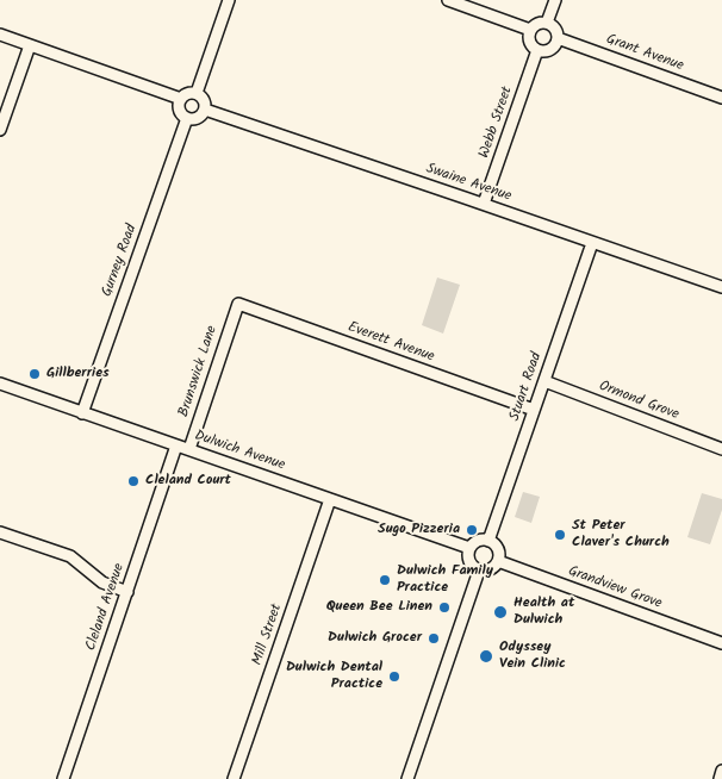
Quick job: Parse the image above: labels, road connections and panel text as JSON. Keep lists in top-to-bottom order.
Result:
{
  "streets": {
    "street": [
      "Grant Avenue",
      "Webb Street",
      "Swaine Avenue",
      "Gurney Road",
      "Everett Avenue",
      "Brunswick Lane",
      "Stuart Road",
      "Ormond Grove",
      "Dulwich Avenue",
      "Grandview Grove",
      "Cleland Avenue",
      "Mill Street"
    ]
  },
  "crossings": [
    ["Grant Avenue", "Webb Street"],
    ["Webb Street", "Swaine Avenue"],
    ["Swaine Avenue", "Gurney Road"],
    ["Swaine Avenue", "Stuart Road"],
    ["Gurney Road", "Dulwich Avenue"],
    ["Everett Avenue", "Brunswick Lane"],
    ["Everett Avenue", "Stuart Road"],
    ["Brunswick Lane", "Dulwich Avenue"],
    ["Stuart Road", "Ormond Grove"],
    ["Stuart Road", "Dulwich Avenue"],
    ["Stuart Road", "Grandview Grove"],
    ["Dulwich Avenue", "Grandview Grove"],
    ["Dulwich Avenue", "Cleland Avenue"],
    ["Dulwich Avenue", "Mill Street"]
  ],
  "places": [
    "Gillberries",
    "Cleland Court",
    "Sugo Pizzeria",
    "St Peter Claver's Church",
    "Dulwich Family Practice",
    "Queen Bee Linen",
    "Health at Dulwich",
    "Dulwich Grocer",
    "Odyssey Vein Clinic",
    "Dulwich Dental Practice"
  ]
}
